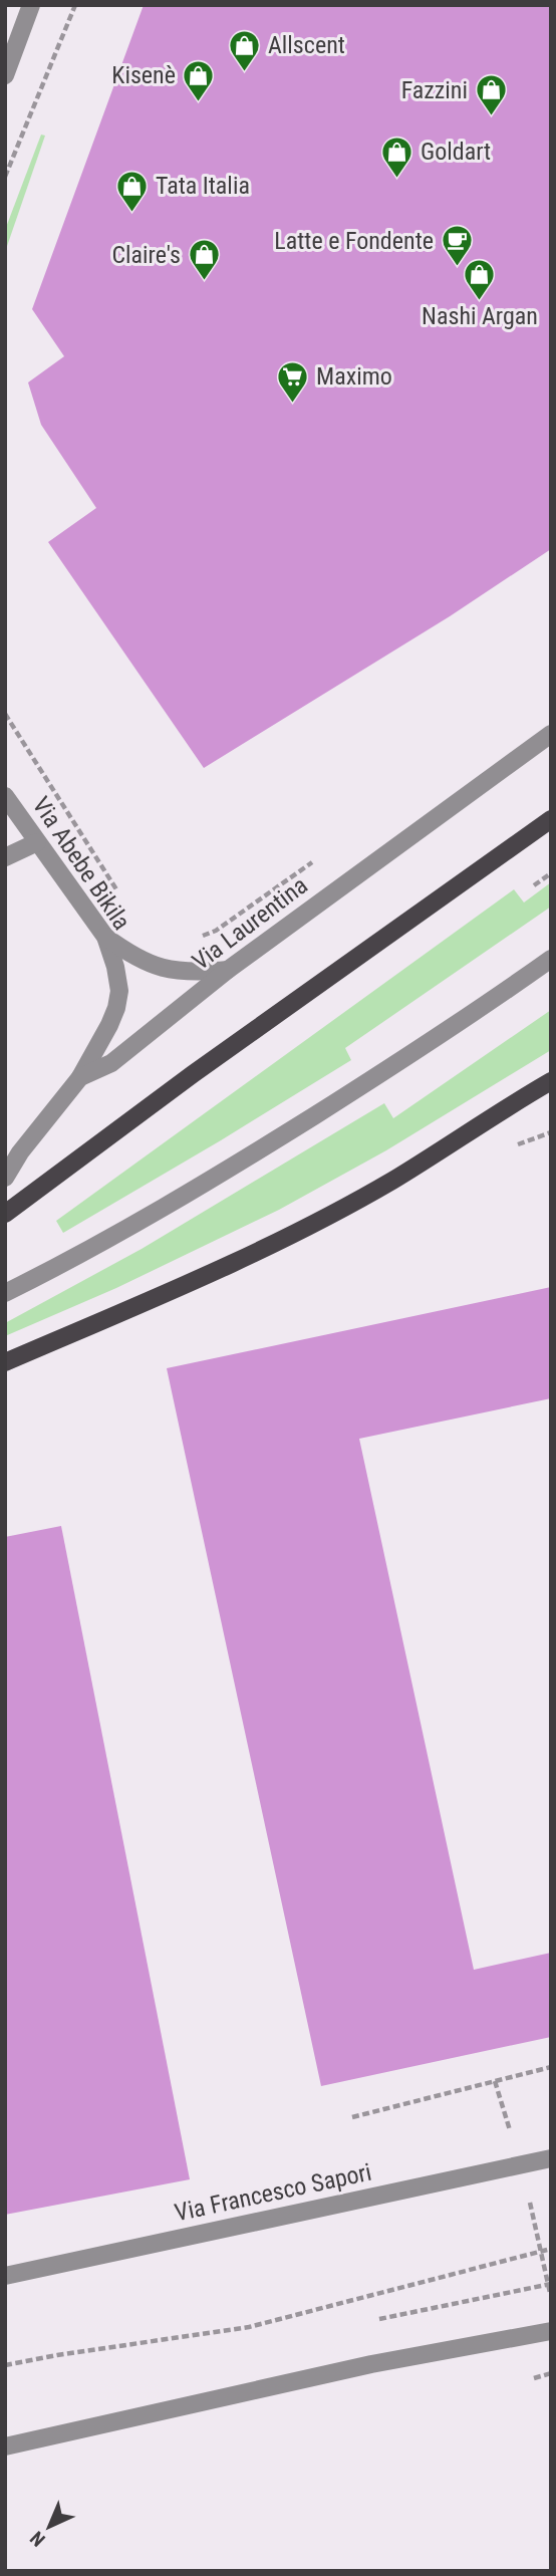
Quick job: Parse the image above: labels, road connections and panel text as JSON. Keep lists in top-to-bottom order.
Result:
{
  "streets": {
    "street": ["Via Abebe Bikila", "Via Laurentina", "Via Francesco Sapori"]
  },
  "crossings": [
    ["Via Abebe Bikila", "Via Laurentina"]
  ],
  "places": {
    "shop": [
      "Allscent",
      "Kisenè",
      "Fazzini",
      "Goldart",
      "Tata Italia",
      "Claire's",
      "Nashi Argan"
    ],
    "cafe": ["Latte e Fondente"],
    "supermarket": ["Maximo"]
  },
  "north": "bottom left"
}
